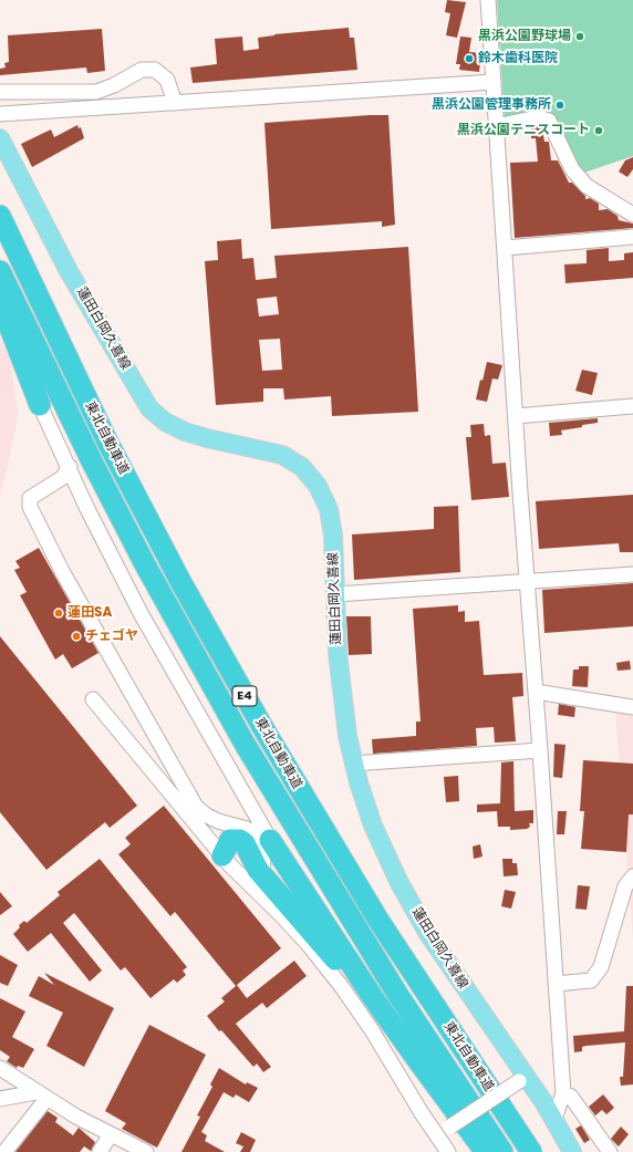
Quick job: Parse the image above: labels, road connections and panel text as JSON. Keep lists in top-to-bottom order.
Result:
{
  "streets": {
    "highway": ["東北自動車道", "E4"],
    "main road": ["蓮田白岡久喜線"]
  },
  "places": [
    "黒浜公園野球場",
    "鈴木歯科医院",
    "黒浜公園管理事務所",
    "黒浜公園テニスコート",
    "蓮田SA",
    "チェゴヤ"
  ]
}
